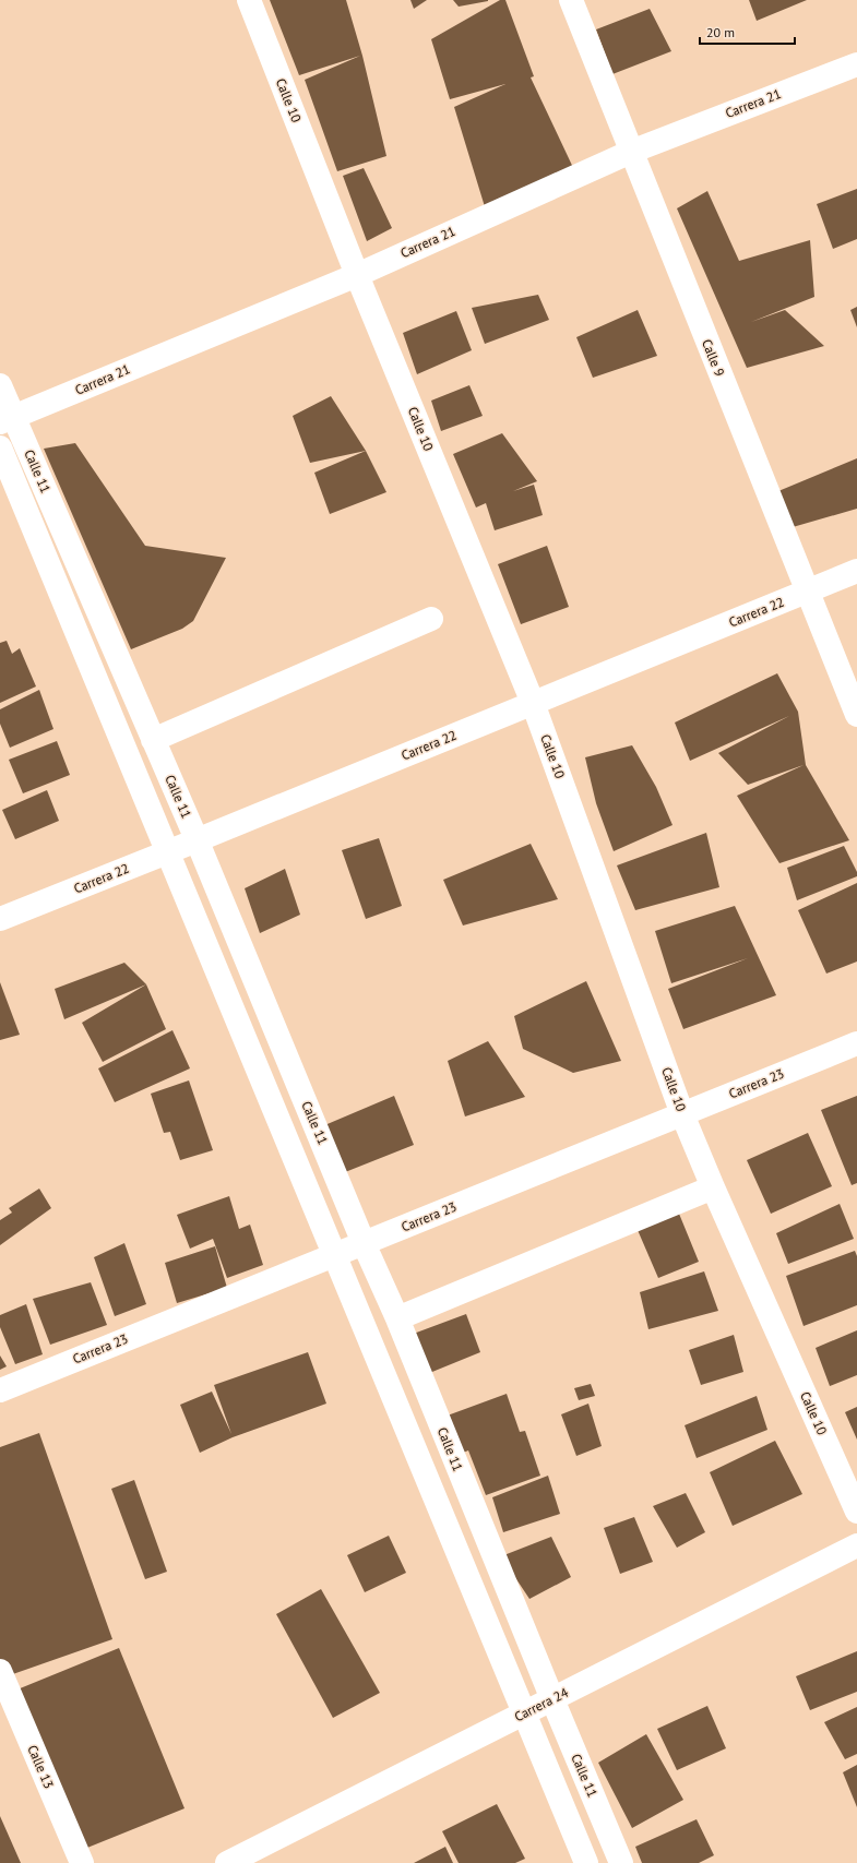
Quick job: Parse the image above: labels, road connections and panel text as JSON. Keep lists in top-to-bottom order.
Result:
{
  "streets": {
    "street": [
      "Calle 10",
      "Carrera 21",
      "Calle 9",
      "Calle 11",
      "Carrera 22",
      "Carrera 23",
      "Carrera 24",
      "Calle 13"
    ]
  },
  "crossings": [
    ["Calle 10", "Carrera 21"],
    ["Calle 10", "Carrera 22"],
    ["Calle 10", "Carrera 23"],
    ["Carrera 21", "Calle 9"],
    ["Carrera 21", "Calle 11"],
    ["Calle 9", "Carrera 22"],
    ["Calle 11", "Carrera 22"],
    ["Calle 11", "Carrera 23"],
    ["Calle 11", "Carrera 24"]
  ],
  "scale_bar": "20 m"
}
